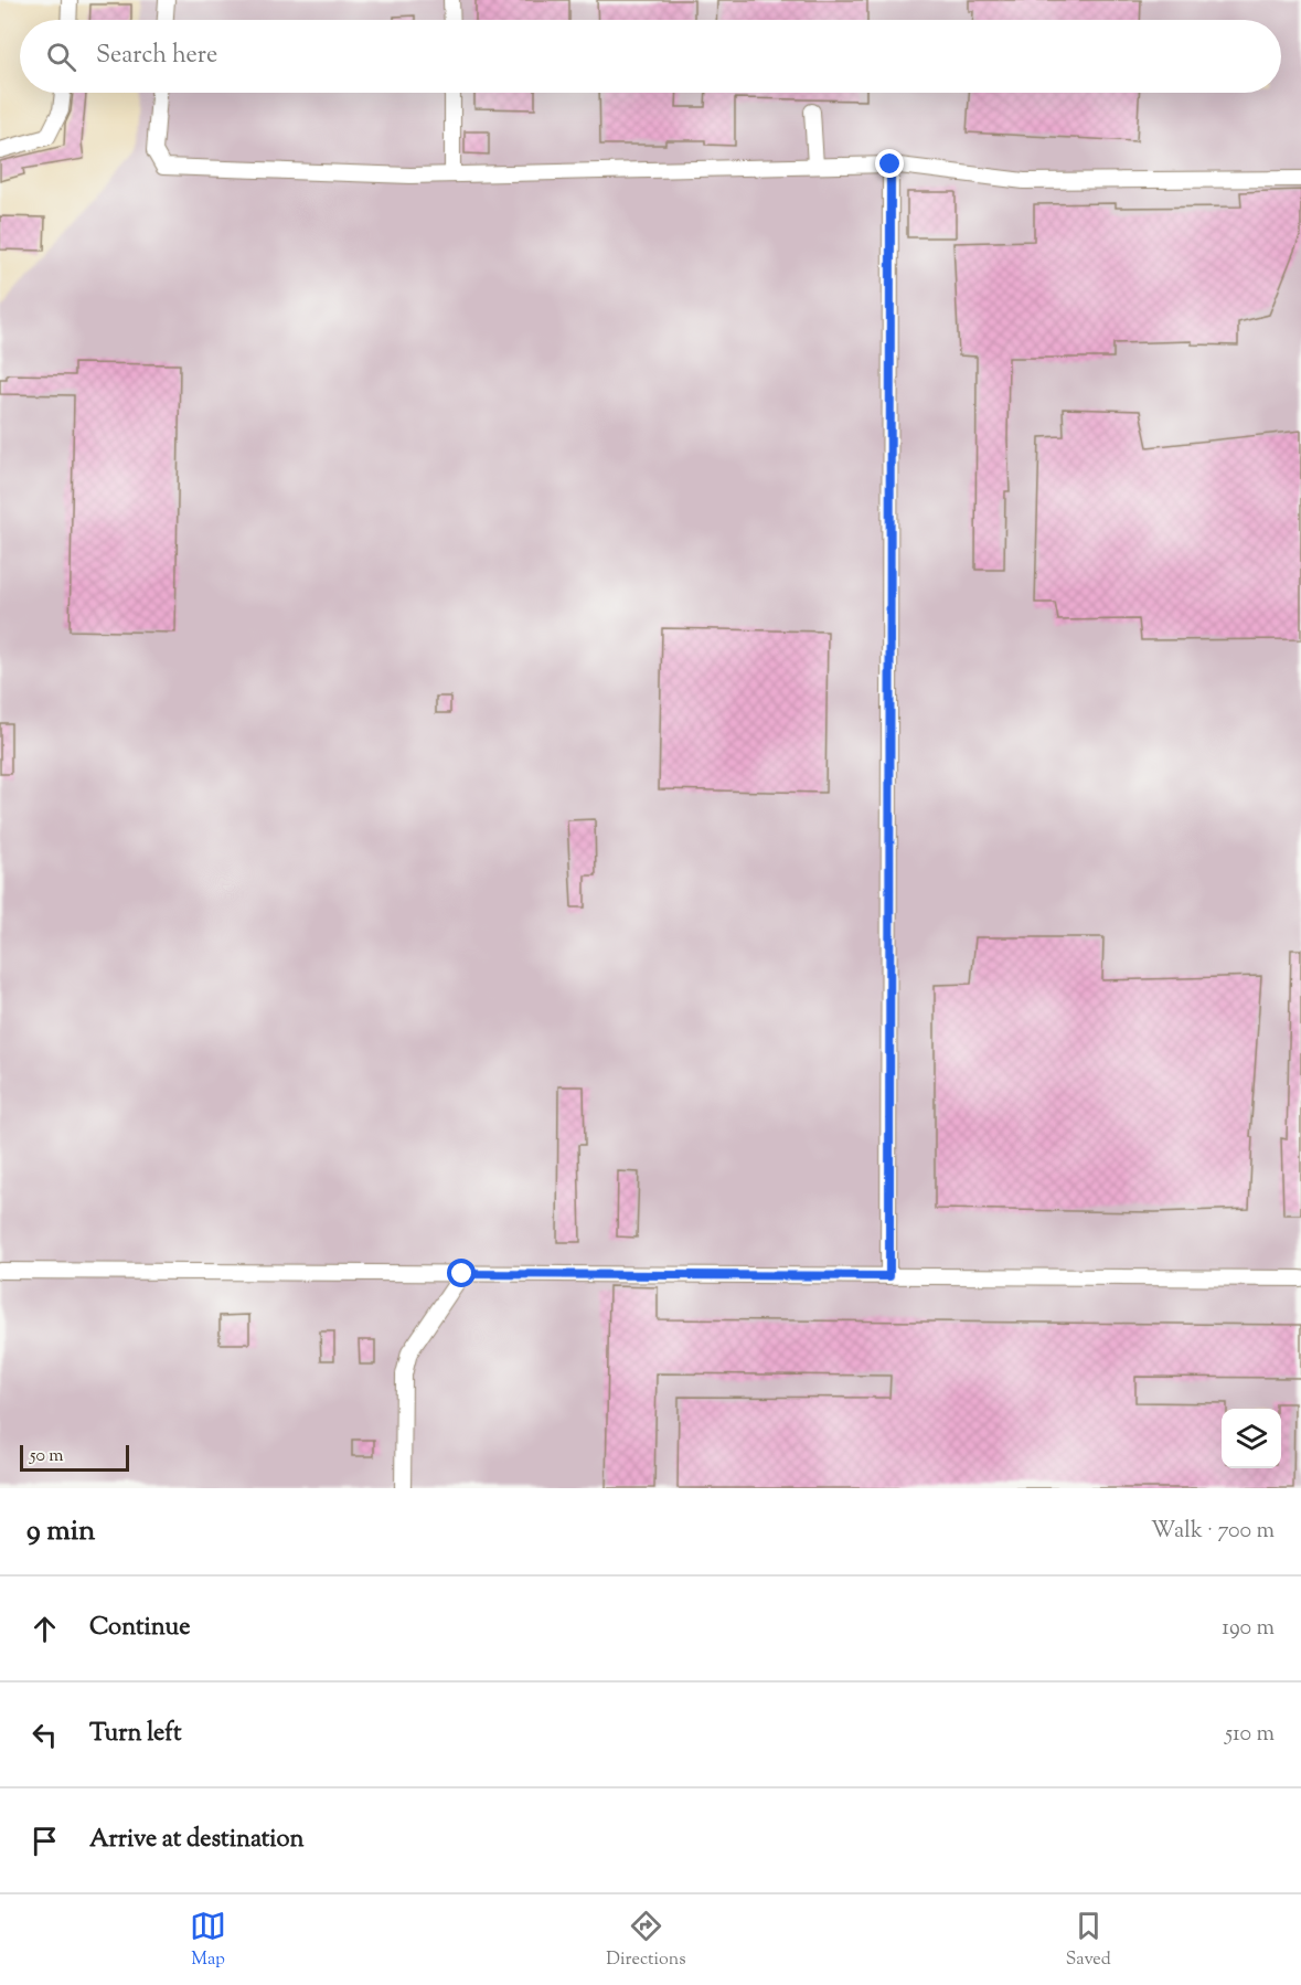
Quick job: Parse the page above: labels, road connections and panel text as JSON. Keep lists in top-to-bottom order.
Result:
{
  "scale_bar": "50 m",
  "page": {
    "search": "Search here",
    "scale": "50 m",
    "heading": ["9 min", "Walk · 700 m"],
    "list": [
      ["Continue", "190 m"],
      ["Turn left", "510 m"],
      "Arrive at destination"
    ],
    "nav": ["Map", "Directions", "Saved"]
  }
}
